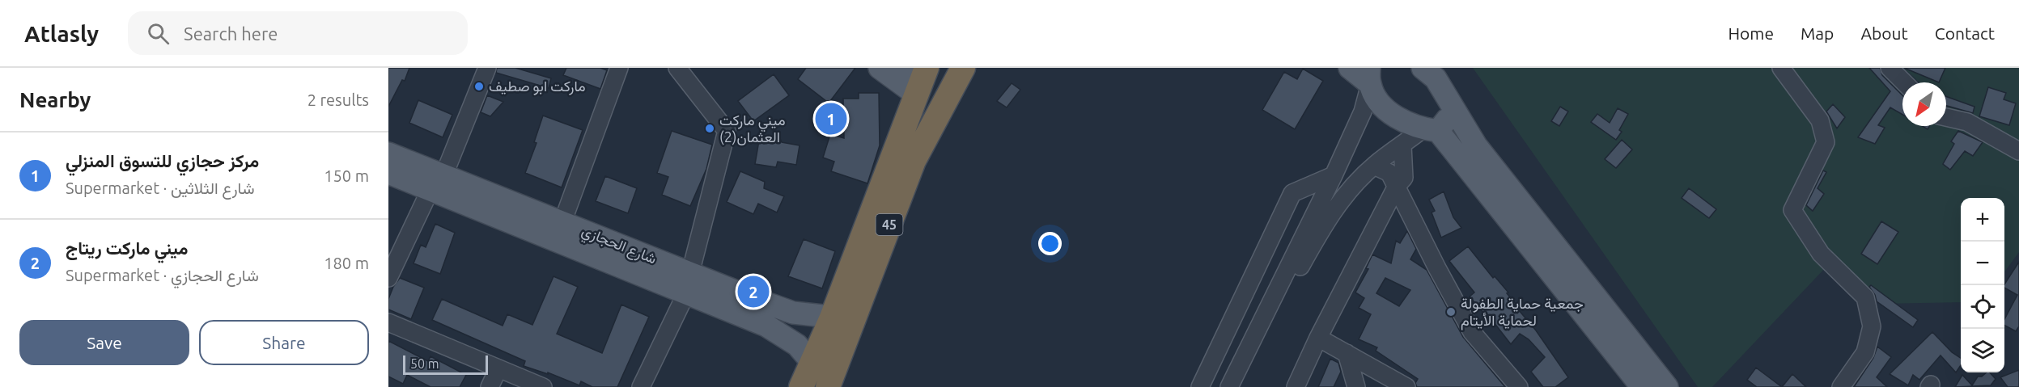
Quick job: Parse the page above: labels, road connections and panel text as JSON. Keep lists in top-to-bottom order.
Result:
{
  "streets": {
    "highway": ["45"],
    "main road": ["شارع الحجازي"]
  },
  "crossings": [
    ["45", "شارع الحجازي"]
  ],
  "places": ["ماركت ابو صطيف", "ميني ماركت العثمان(2)", "جمعية حماية الطفولة لحماية الأيتام"],
  "scale_bar": "50 m",
  "north": "bottom left",
  "page": {
    "header": "Atlasly",
    "search": "Search here",
    "nav": [
      "Home",
      "Map",
      "About",
      "Contact"
    ],
    "heading": ["Nearby", "2 results"],
    "pins": ["1", "2"],
    "list": [
      {
        "mark": "1",
        "name": "مركز حجازي للتسوق المنزلي",
        "note": "Supermarket · شارع الثلاثين",
        "value": "150 m"
      },
      {
        "mark": "2",
        "name": "ميني ماركت ريتاج",
        "note": "Supermarket · شارع الحجازي",
        "value": "180 m"
      }
    ],
    "map_buttons": ["+", "−"],
    "buttons": ["Save", "Share"],
    "scale": "50 m"
  }
}
